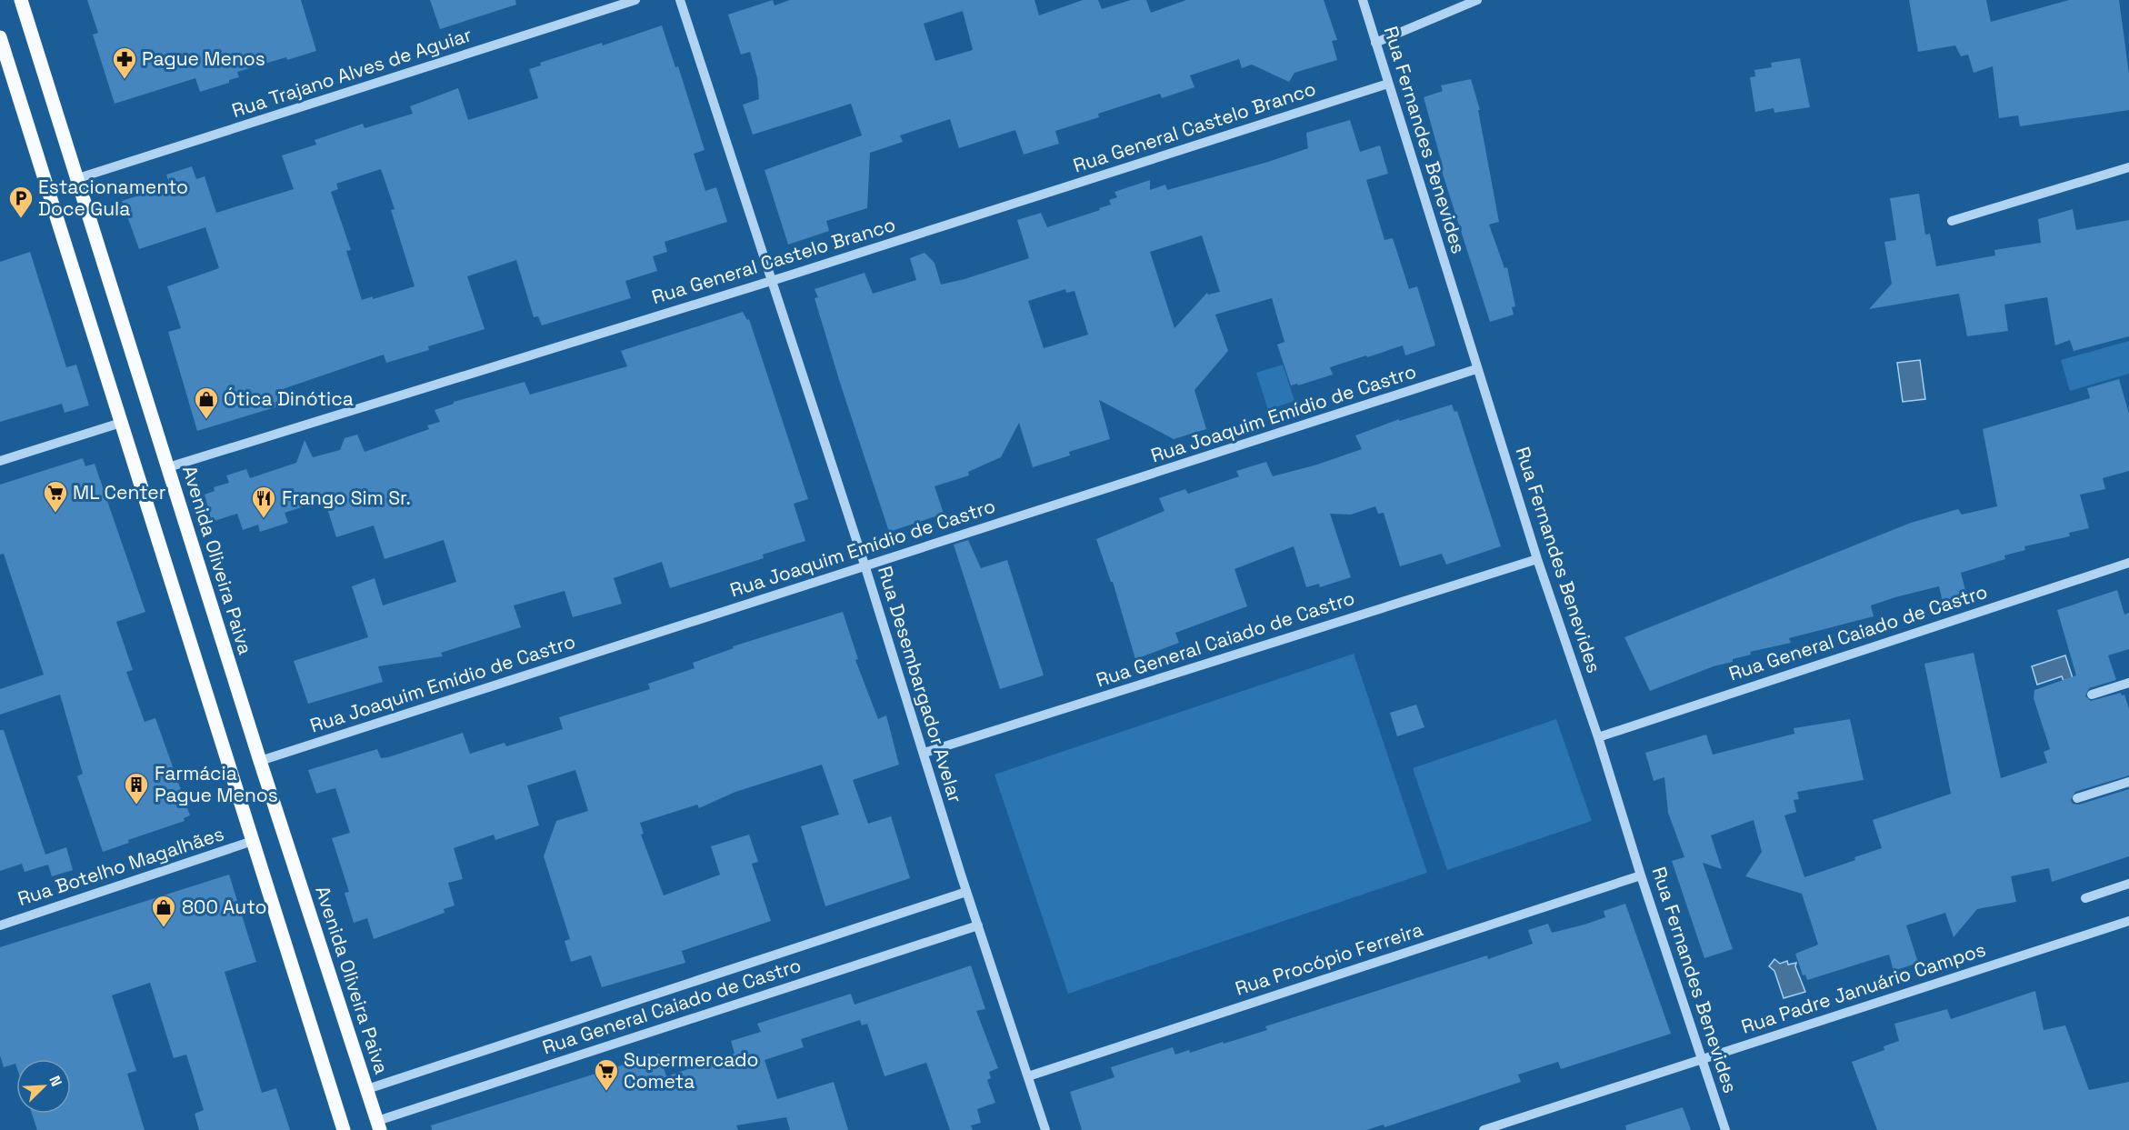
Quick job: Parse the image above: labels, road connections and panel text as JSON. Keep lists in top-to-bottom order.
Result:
{
  "streets": {
    "main road": ["Avenida Oliveira Paiva"],
    "street": [
      "Rua Trajano Alves de Aguiar",
      "Rua General Castelo Branco",
      "Rua Fernandes Benevides",
      "Rua Joaquim Emídio de Castro",
      "Rua General Caiado de Castro",
      "Rua Desembargador Avelar",
      "Rua Botelho Magalhães",
      "Rua Procópio Ferreira",
      "Rua Padre Januário Campos"
    ]
  },
  "crossings": [
    ["Rua Trajano Alves de Aguiar", "Avenida Oliveira Paiva"],
    ["Rua General Castelo Branco", "Rua Fernandes Benevides"],
    ["Rua General Castelo Branco", "Avenida Oliveira Paiva"],
    ["Rua General Castelo Branco", "Rua Desembargador Avelar"],
    ["Rua Fernandes Benevides", "Rua Joaquim Emídio de Castro"],
    ["Rua Fernandes Benevides", "Rua General Caiado de Castro"],
    ["Rua Fernandes Benevides", "Rua Procópio Ferreira"],
    ["Rua Fernandes Benevides", "Rua Padre Januário Campos"],
    ["Rua Joaquim Emídio de Castro", "Avenida Oliveira Paiva"],
    ["Rua Joaquim Emídio de Castro", "Rua Desembargador Avelar"],
    ["Avenida Oliveira Paiva", "Rua General Caiado de Castro"],
    ["Rua General Caiado de Castro", "Rua Desembargador Avelar"],
    ["Rua Desembargador Avelar", "Rua Procópio Ferreira"]
  ],
  "places": {
    "pharmacy": ["Pague Menos"],
    "parking": ["Estacionamento Doce Gula"],
    "shop": ["Ótica Dinótica", "800 Auto"],
    "supermarket": ["ML Center", "Supermercado Cometa"],
    "restaurant": ["Frango Sim Sr."],
    "building": ["Farmácia Pague Menos"]
  },
  "north": "top right"
}
